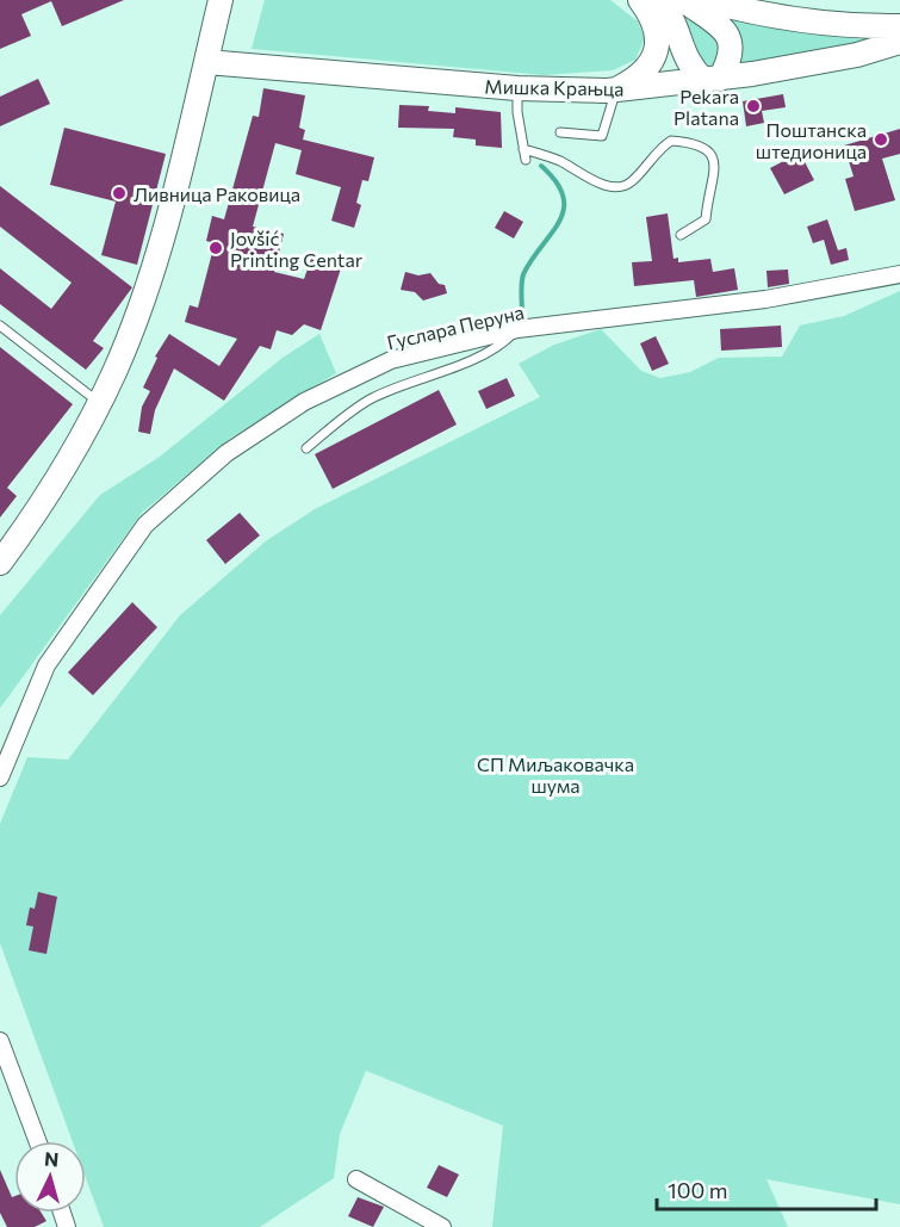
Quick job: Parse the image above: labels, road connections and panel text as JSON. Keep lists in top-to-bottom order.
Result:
{
  "streets": {
    "main road": ["Мишка Крањца"],
    "street": ["Гуслара Перуна"]
  },
  "parks": ["СП Миљаковачка шума"],
  "places": [
    "Pekara Platana",
    "Поштанска штедионица",
    "Ливница Раковица",
    "Jovšić Printing Centar"
  ],
  "scale_bar": "100 m",
  "north": "top"
}
